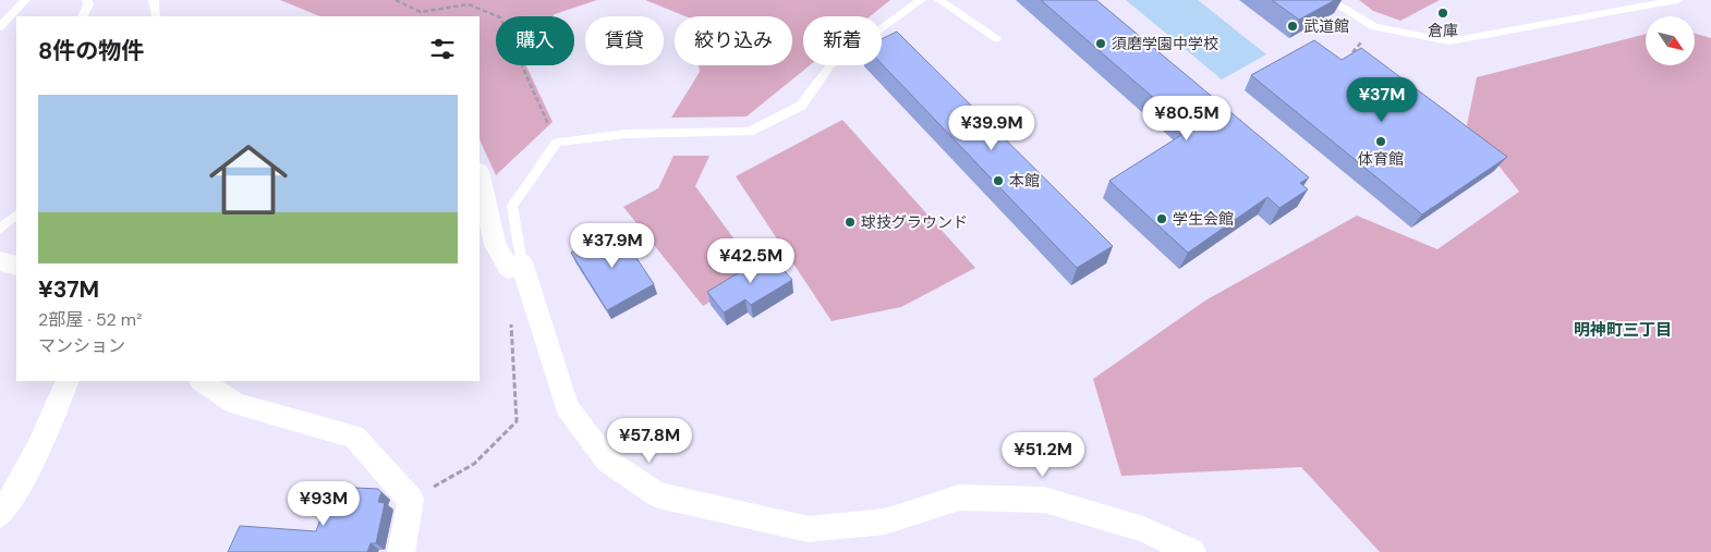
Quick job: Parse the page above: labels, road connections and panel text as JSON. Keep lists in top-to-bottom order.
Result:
{
  "districts": ["明神町三丁目"],
  "places": [
    "倉庫",
    "武道館",
    "須磨学園中学校",
    "体育館",
    "本館",
    "学生会館",
    "球技グラウンド"
  ],
  "north": "bottom right",
  "page": {
    "chip": [
      "購入",
      "賃貸",
      "絞り込み",
      "新着"
    ],
    "heading": "8件の物件",
    "price": [
      "¥37M",
      "¥80.5M",
      "¥39.9M",
      "¥37.9M",
      "¥42.5M",
      "¥57.8M",
      "¥51.2M",
      "¥93M"
    ],
    "list": [
      {
        "name": "¥37M",
        "note": "2部屋 · 52 m² · マンション"
      }
    ]
  }
}
